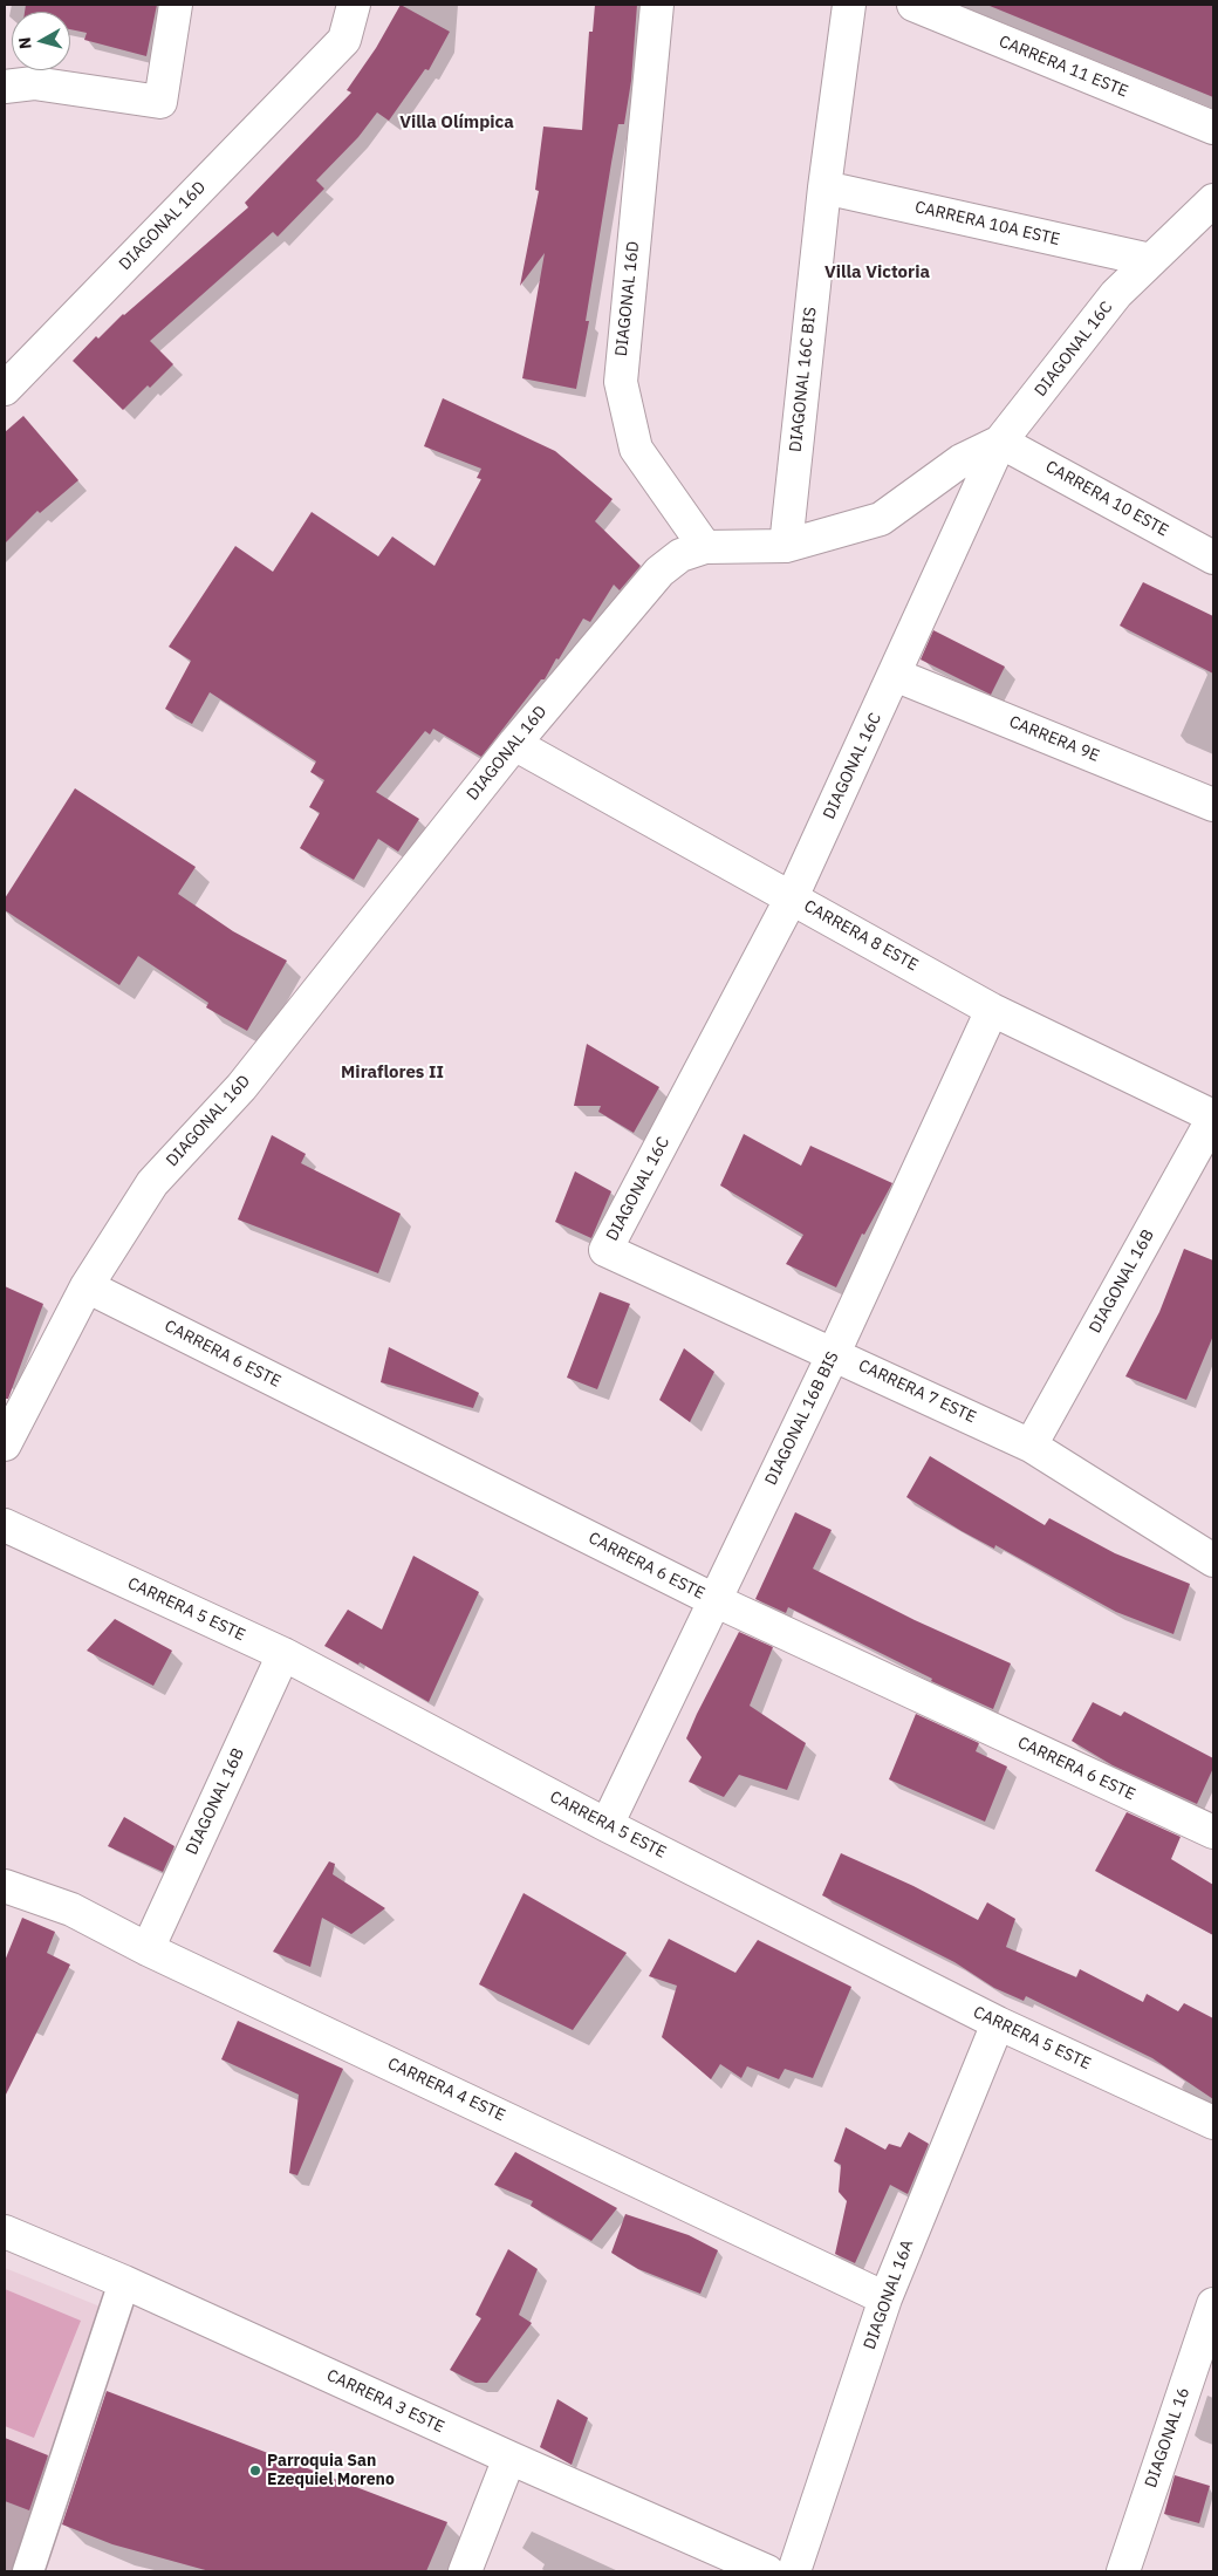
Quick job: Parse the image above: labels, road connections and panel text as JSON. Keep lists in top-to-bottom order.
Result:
{
  "streets": {
    "street": [
      "CARRERA 11 ESTE",
      "CARRERA 10A ESTE",
      "DIAGONAL 16D",
      "DIAGONAL 16C",
      "DIAGONAL 16C BIS",
      "CARRERA 10 ESTE",
      "CARRERA 9E",
      "CARRERA 8 ESTE",
      "DIAGONAL 16B",
      "CARRERA 6 ESTE",
      "CARRERA 7 ESTE",
      "DIAGONAL 16B BIS",
      "CARRERA 5 ESTE",
      "CARRERA 4 ESTE",
      "DIAGONAL 16A",
      "CARRERA 3 ESTE",
      "DIAGONAL 16"
    ]
  },
  "crossings": [
    ["CARRERA 10A ESTE", "DIAGONAL 16C"],
    ["CARRERA 10A ESTE", "DIAGONAL 16C BIS"],
    ["DIAGONAL 16D", "CARRERA 8 ESTE"],
    ["DIAGONAL 16D", "CARRERA 6 ESTE"],
    ["DIAGONAL 16C", "CARRERA 10 ESTE"],
    ["DIAGONAL 16C", "CARRERA 9E"],
    ["DIAGONAL 16C", "CARRERA 8 ESTE"],
    ["DIAGONAL 16C", "CARRERA 7 ESTE"],
    ["CARRERA 8 ESTE", "DIAGONAL 16B"],
    ["CARRERA 8 ESTE", "DIAGONAL 16B BIS"],
    ["DIAGONAL 16B", "CARRERA 7 ESTE"],
    ["DIAGONAL 16B", "CARRERA 5 ESTE"],
    ["DIAGONAL 16B", "CARRERA 4 ESTE"],
    ["CARRERA 6 ESTE", "DIAGONAL 16B BIS"],
    ["CARRERA 7 ESTE", "DIAGONAL 16B BIS"],
    ["DIAGONAL 16B BIS", "CARRERA 5 ESTE"],
    ["CARRERA 5 ESTE", "DIAGONAL 16A"],
    ["CARRERA 4 ESTE", "DIAGONAL 16A"]
  ],
  "districts": ["Villa Olímpica", "Villa Victoria", "Miraflores II"],
  "places": ["Parroquia San Ezequiel Moreno"],
  "north": "left"
}
